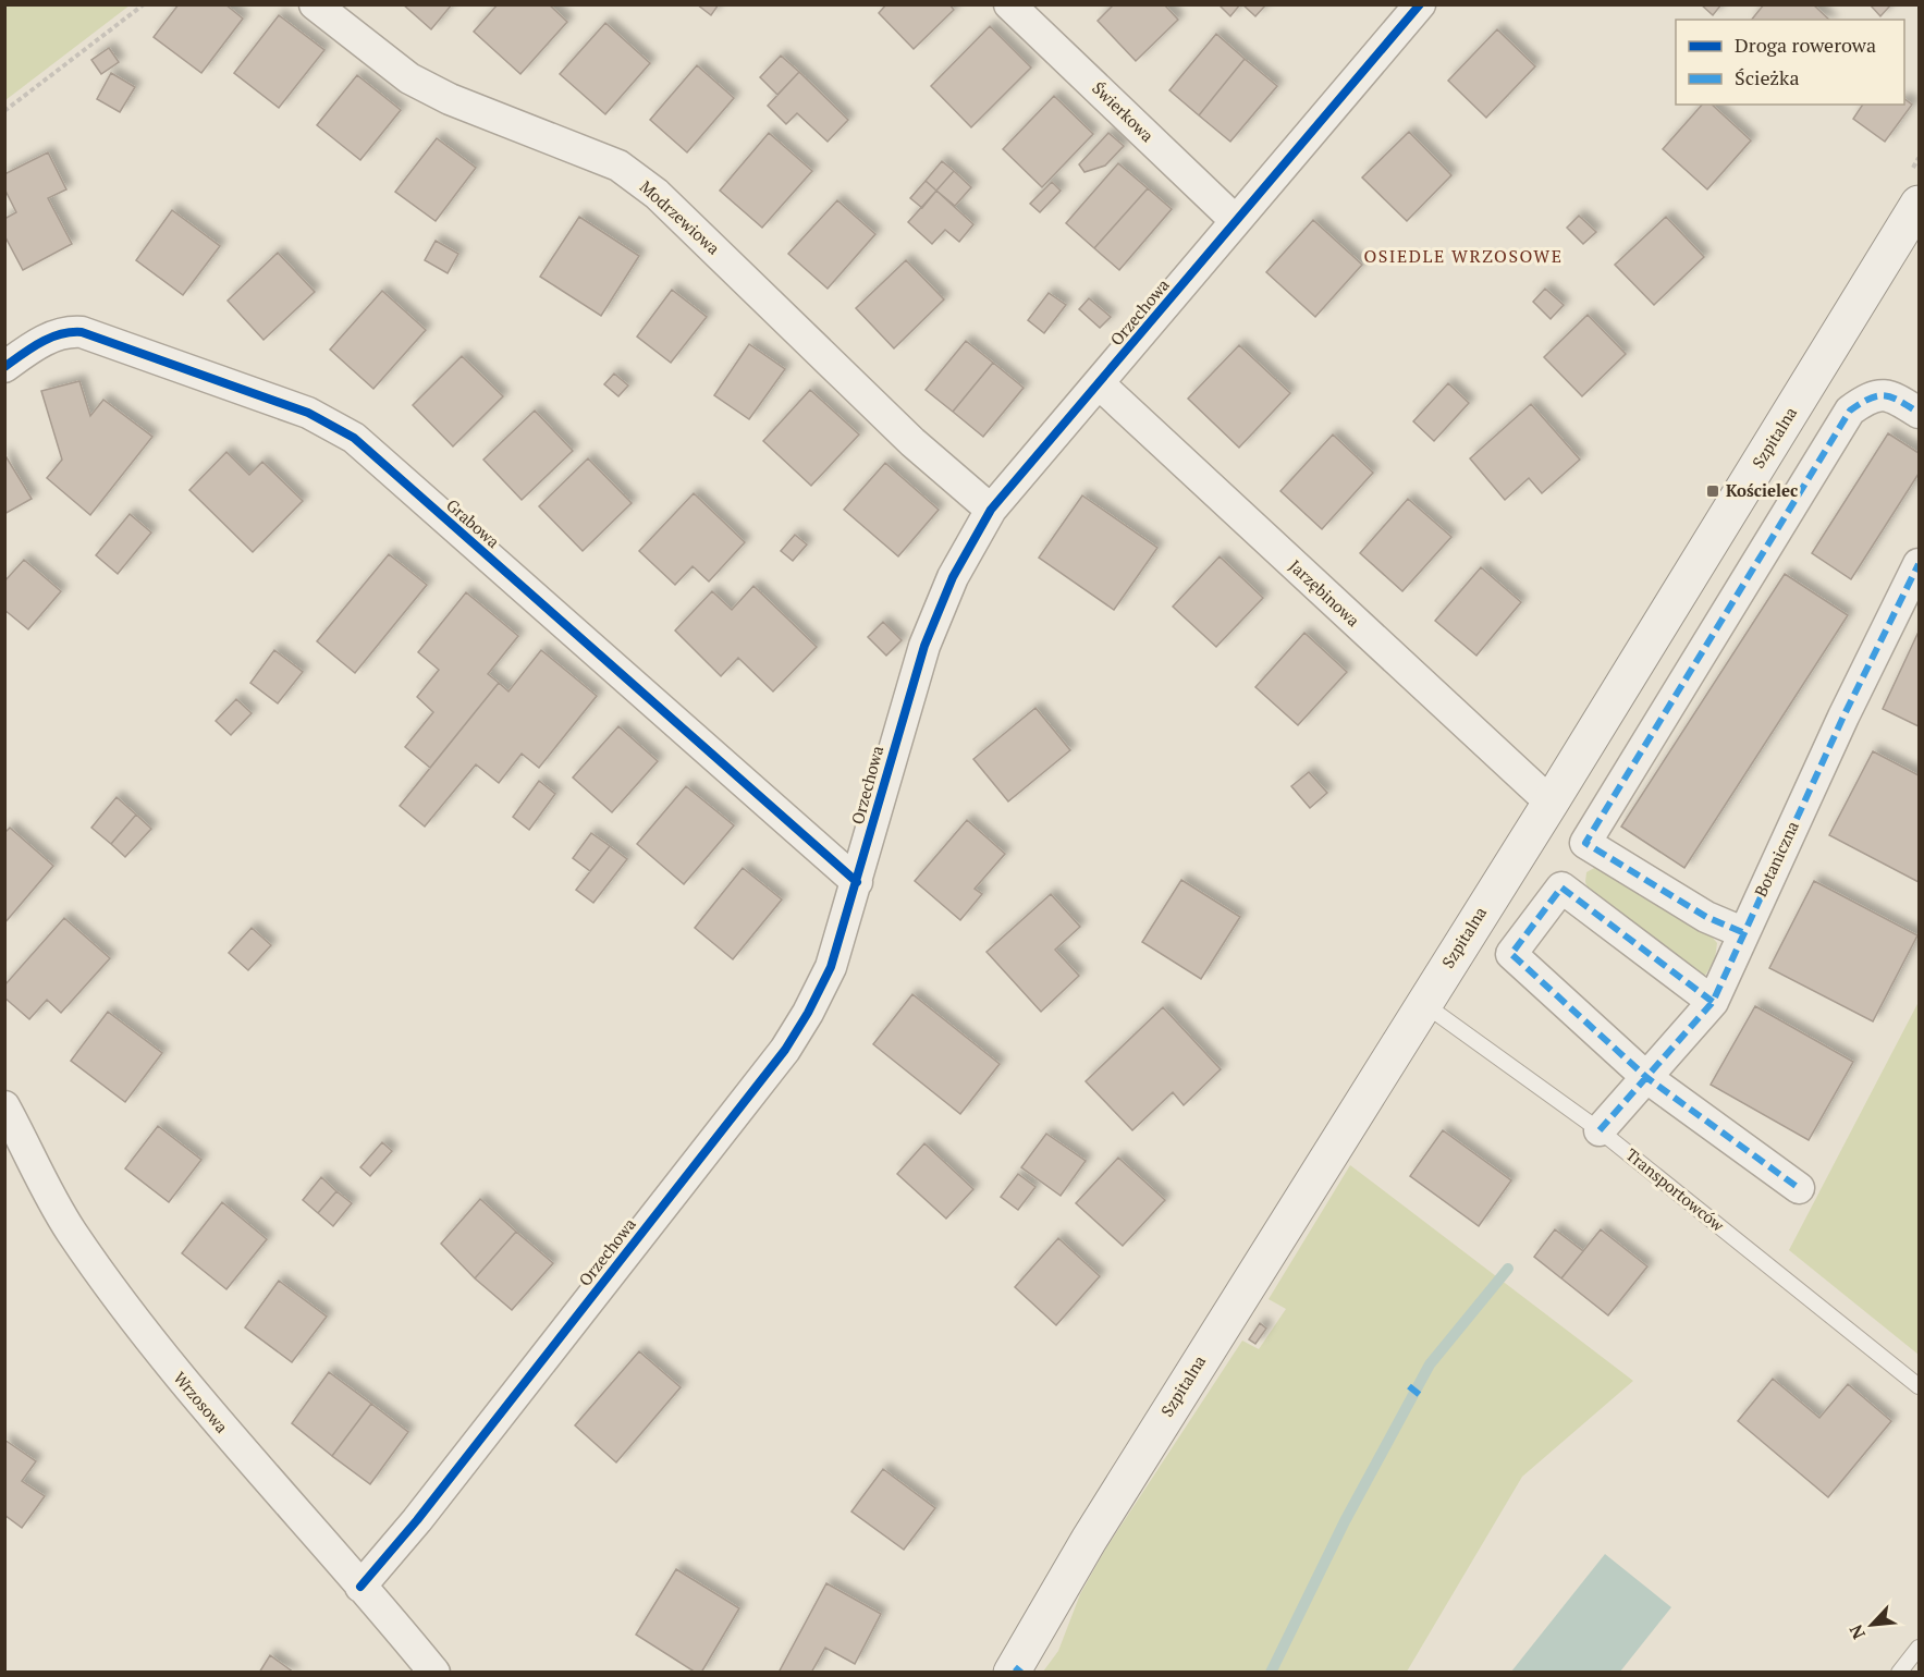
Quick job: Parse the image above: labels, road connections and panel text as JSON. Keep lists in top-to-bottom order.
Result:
{
  "streets": {
    "main road": ["Szpitalna"],
    "street": [
      "Świerkowa",
      "Modrzewiowa",
      "Orzechowa",
      "Grabowa",
      "Jarzębinowa",
      "Botaniczna",
      "Wrzosowa"
    ],
    "lane": ["Transportowców"]
  },
  "crossings": [
    ["Świerkowa", "Orzechowa"],
    ["Modrzewiowa", "Orzechowa"],
    ["Orzechowa", "Grabowa"],
    ["Orzechowa", "Jarzębinowa"],
    ["Orzechowa", "Wrzosowa"],
    ["Szpitalna", "Jarzębinowa"],
    ["Szpitalna", "Transportowców"],
    ["Botaniczna", "Transportowców"]
  ],
  "districts": ["OSIEDLE WRZOSOWE"],
  "places": {
    "transit": ["Kościelec"]
  },
  "legend": ["Droga rowerowa", "Ścieżka"],
  "north": "bottom left"
}
